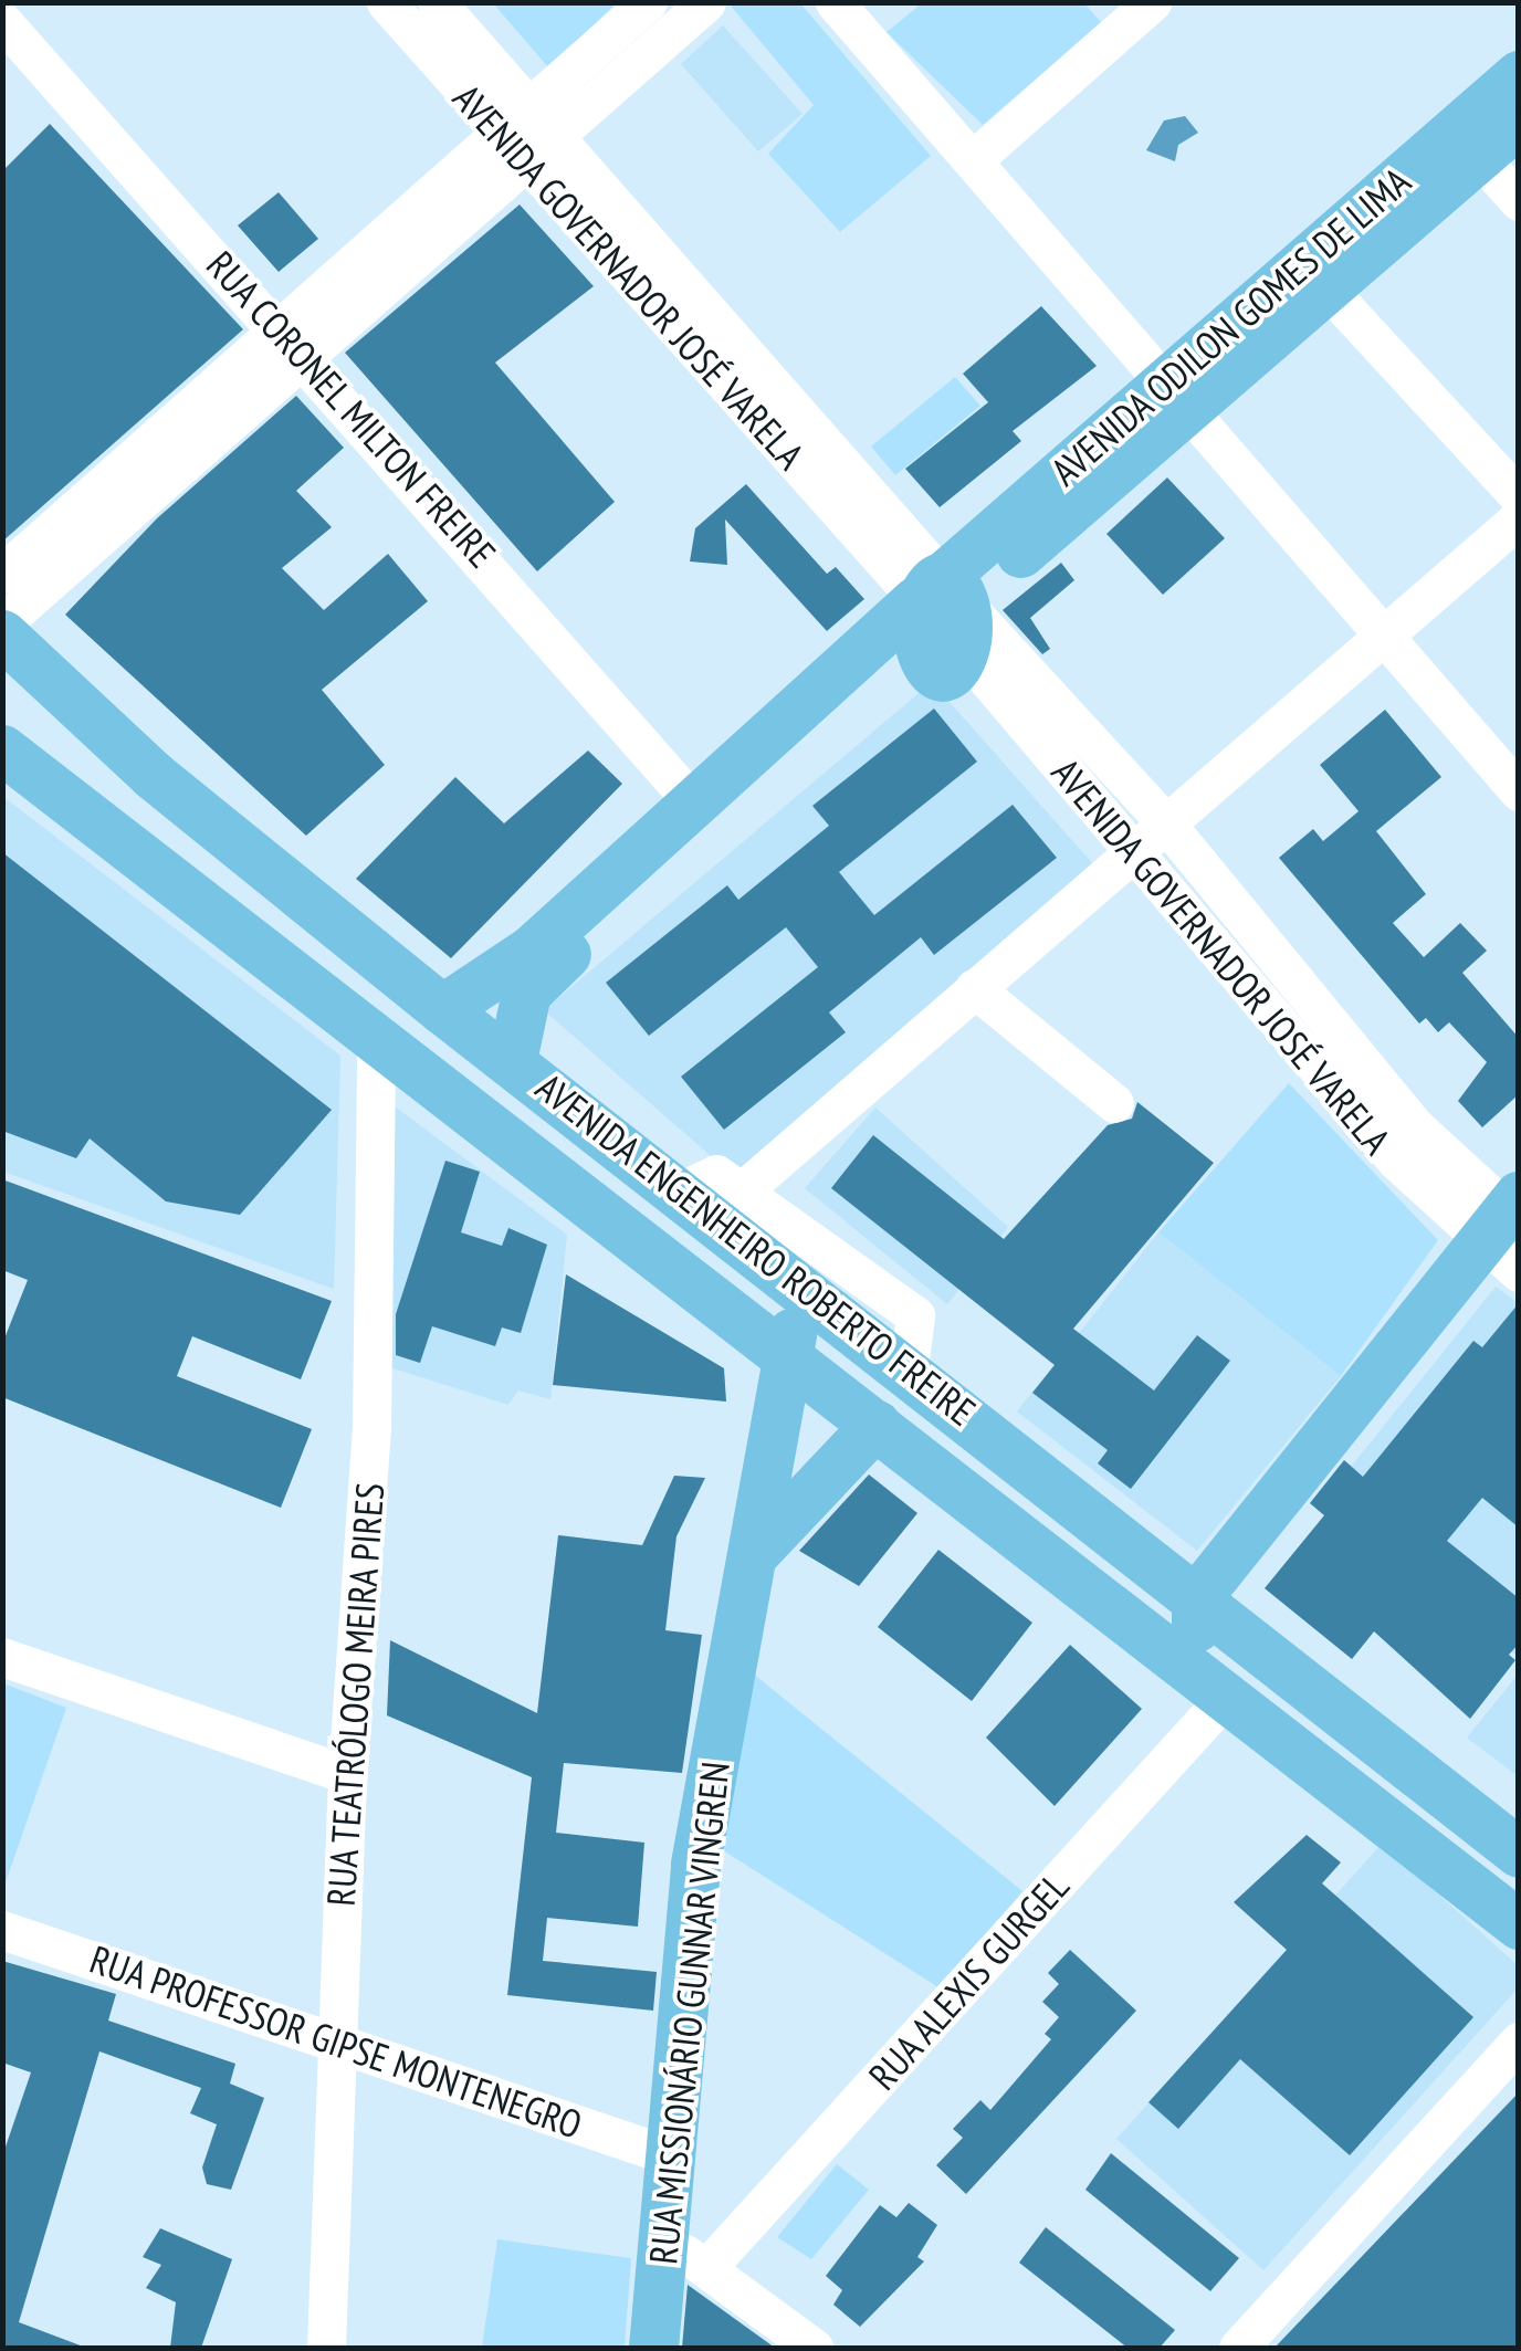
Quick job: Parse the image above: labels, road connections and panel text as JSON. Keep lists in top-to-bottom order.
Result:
{
  "streets": {
    "main road": ["AVENIDA ODILON GOMES DE LIMA", "AVENIDA ENGENHEIRO ROBERTO FREIRE", "RUA MISSIONÁRIO GUNNAR VINGREN"],
    "street": [
      "AVENIDA GOVERNADOR JOSÉ VARELA",
      "RUA CORONEL MILTON FREIRE",
      "RUA TEATRÓLOGO MEIRA PIRES",
      "RUA ALEXIS GURGEL",
      "RUA PROFESSOR GIPSE MONTENEGRO"
    ]
  },
  "crossings": [
    ["AVENIDA GOVERNADOR JOSÉ VARELA", "AVENIDA ODILON GOMES DE LIMA"],
    ["AVENIDA ODILON GOMES DE LIMA", "RUA CORONEL MILTON FREIRE"],
    ["AVENIDA ODILON GOMES DE LIMA", "AVENIDA ENGENHEIRO ROBERTO FREIRE"],
    ["AVENIDA ENGENHEIRO ROBERTO FREIRE", "RUA TEATRÓLOGO MEIRA PIRES"],
    ["AVENIDA ENGENHEIRO ROBERTO FREIRE", "RUA ALEXIS GURGEL"],
    ["AVENIDA ENGENHEIRO ROBERTO FREIRE", "RUA MISSIONÁRIO GUNNAR VINGREN"],
    ["RUA TEATRÓLOGO MEIRA PIRES", "RUA PROFESSOR GIPSE MONTENEGRO"],
    ["RUA MISSIONÁRIO GUNNAR VINGREN", "RUA PROFESSOR GIPSE MONTENEGRO"]
  ]
}
